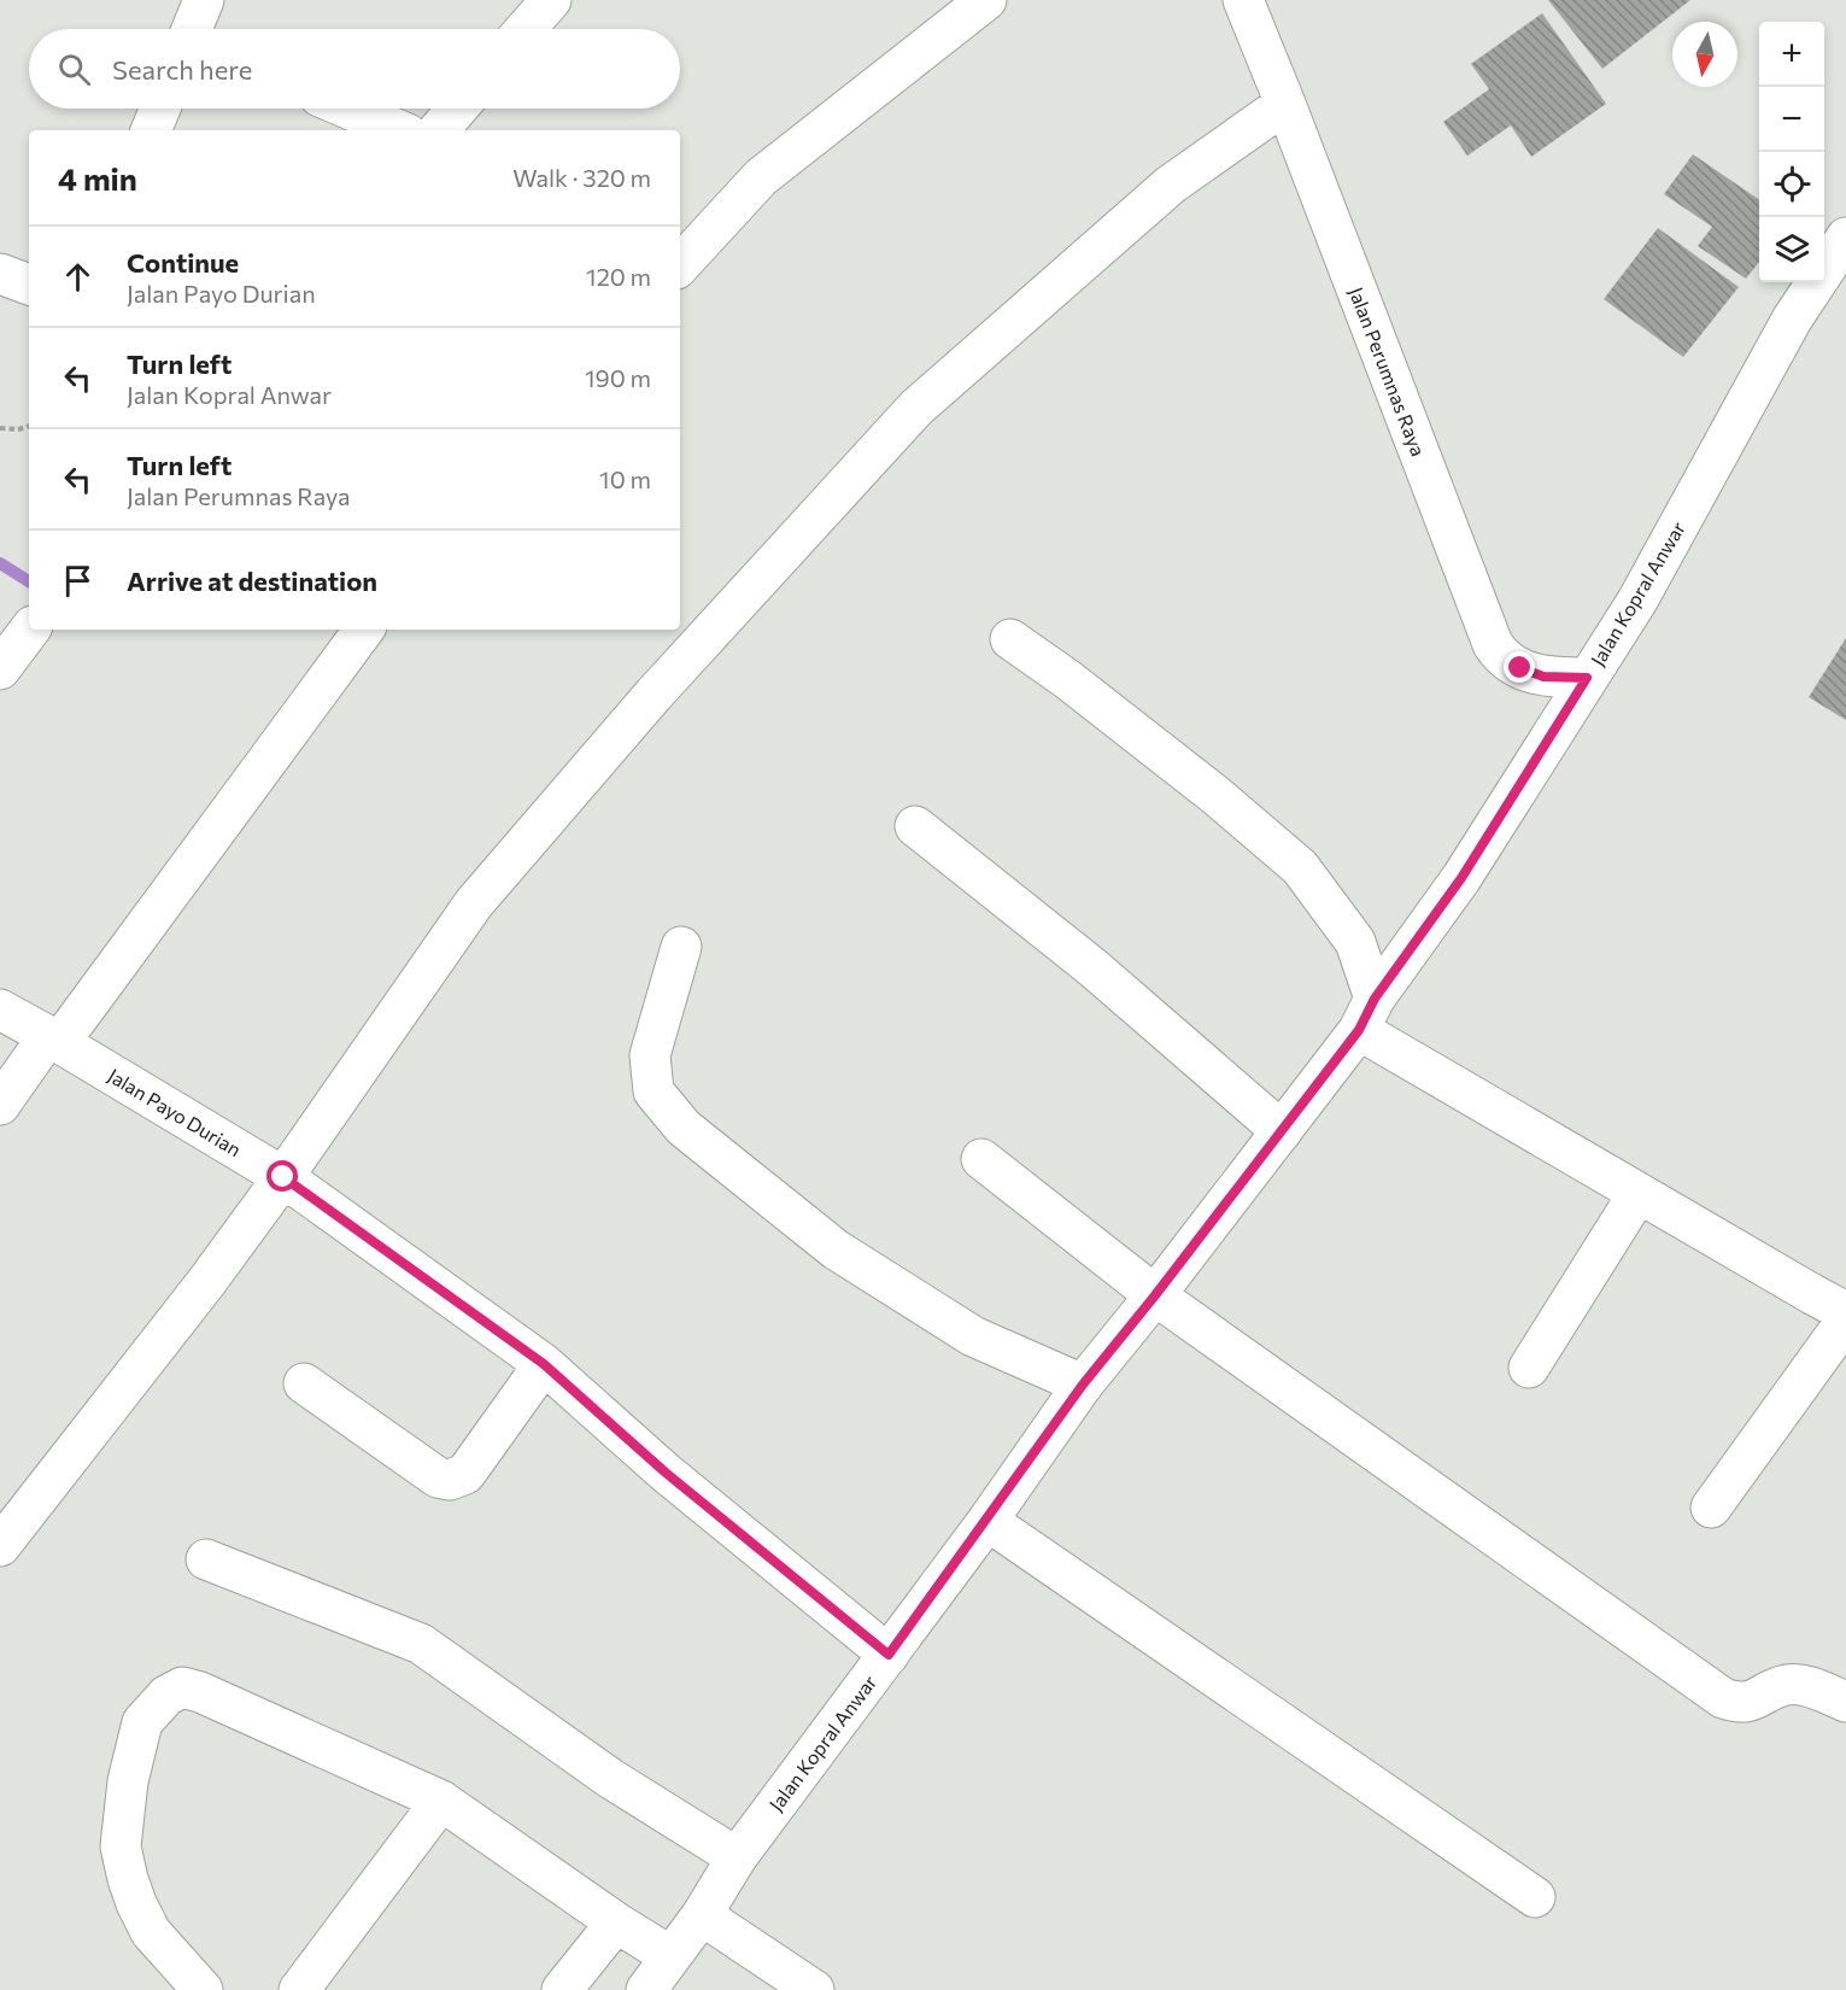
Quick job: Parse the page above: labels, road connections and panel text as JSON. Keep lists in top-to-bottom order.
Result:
{
  "streets": {
    "street": ["Jalan Perumnas Raya", "Jalan Kopral Anwar", "Jalan Payo Durian"]
  },
  "crossings": [
    ["Jalan Perumnas Raya", "Jalan Kopral Anwar"],
    ["Jalan Kopral Anwar", "Jalan Payo Durian"]
  ],
  "north": "bottom",
  "page": {
    "map_buttons": ["+", "−"],
    "search": "Search here",
    "heading": ["4 min", "Walk · 320 m"],
    "list": [
      ["Continue", "Jalan Payo Durian", "120 m"],
      ["Turn left", "Jalan Kopral Anwar", "190 m"],
      ["Turn left", "Jalan Perumnas Raya", "10 m"],
      "Arrive at destination"
    ]
  }
}
